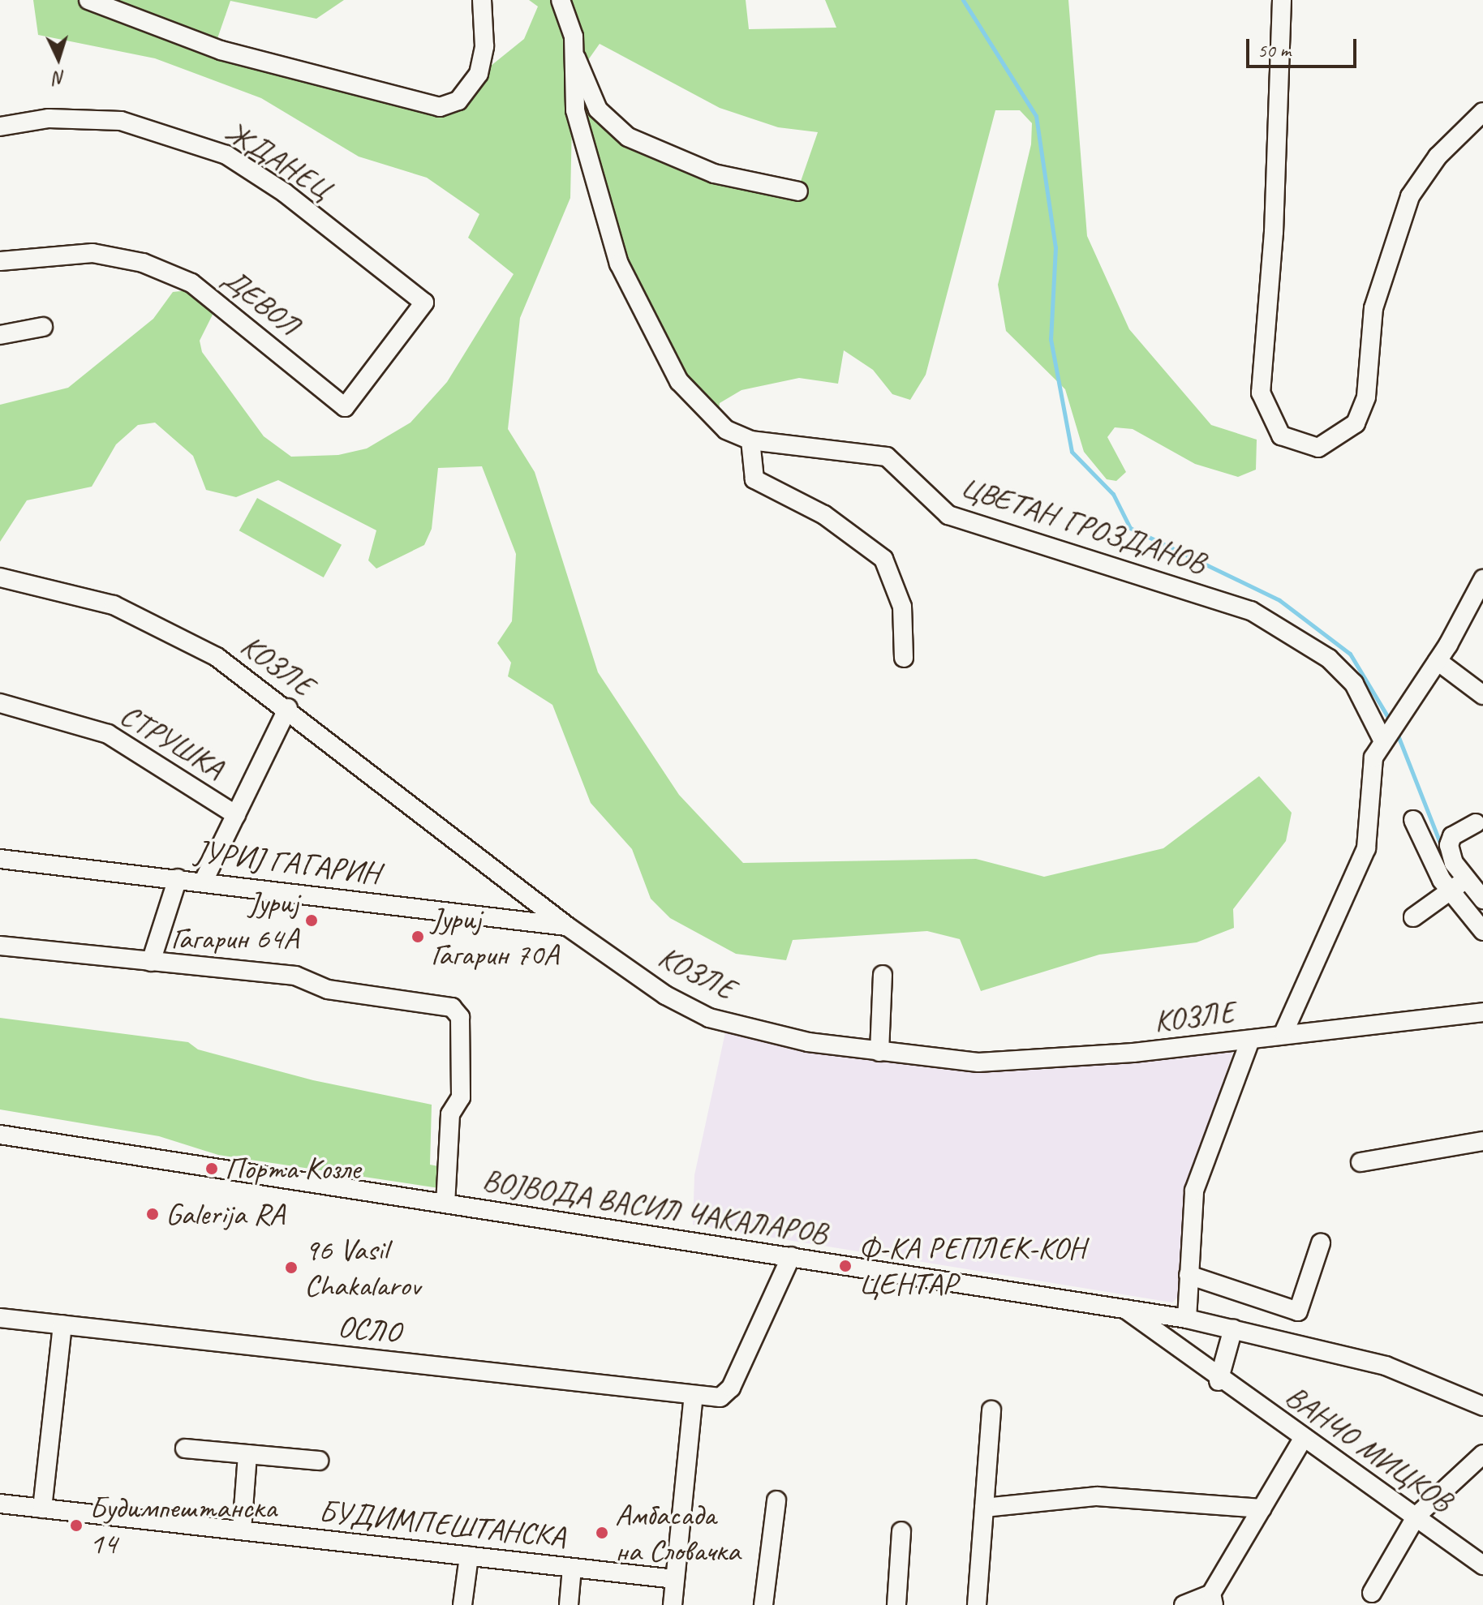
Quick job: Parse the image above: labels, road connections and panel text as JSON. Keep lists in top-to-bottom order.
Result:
{
  "streets": {
    "street": [
      "ЖДАНЕЦ",
      "ДЕВОЛ",
      "ЦВЕТАН ГРОЗДАНОВ",
      "КОЗЛЕ",
      "СТРУШКА",
      "ЈУРИЈ ГАГАРИН",
      "ВОЈВОДА ВАСИЛ ЧАКАЛАРОВ",
      "ОСЛО",
      "ВАНЧО МИЦКОВ",
      "БУДИМПЕШТАНСКА"
    ]
  },
  "crossings": [
    ["ЖДАНЕЦ", "ДЕВОЛ"],
    ["КОЗЛЕ", "ЈУРИЈ ГАГАРИН"],
    ["ВОЈВОДА ВАСИЛ ЧАКАЛАРОВ", "ОСЛО"],
    ["ВОЈВОДА ВАСИЛ ЧАКАЛАРОВ", "ВАНЧО МИЦКОВ"]
  ],
  "places": [
    "Јуриј Гагарин 64А",
    "Јуриј Гагарин 70А",
    "Порта Козле",
    "Galerija RA",
    "Ф-КА РЕПЛЕК-КОН ЦЕНТАР",
    "96 Vasil Chakalarov",
    "Будимпештанска 14",
    "Амбасада на Словачка"
  ],
  "scale_bar": "50 m",
  "north": "bottom"
}
